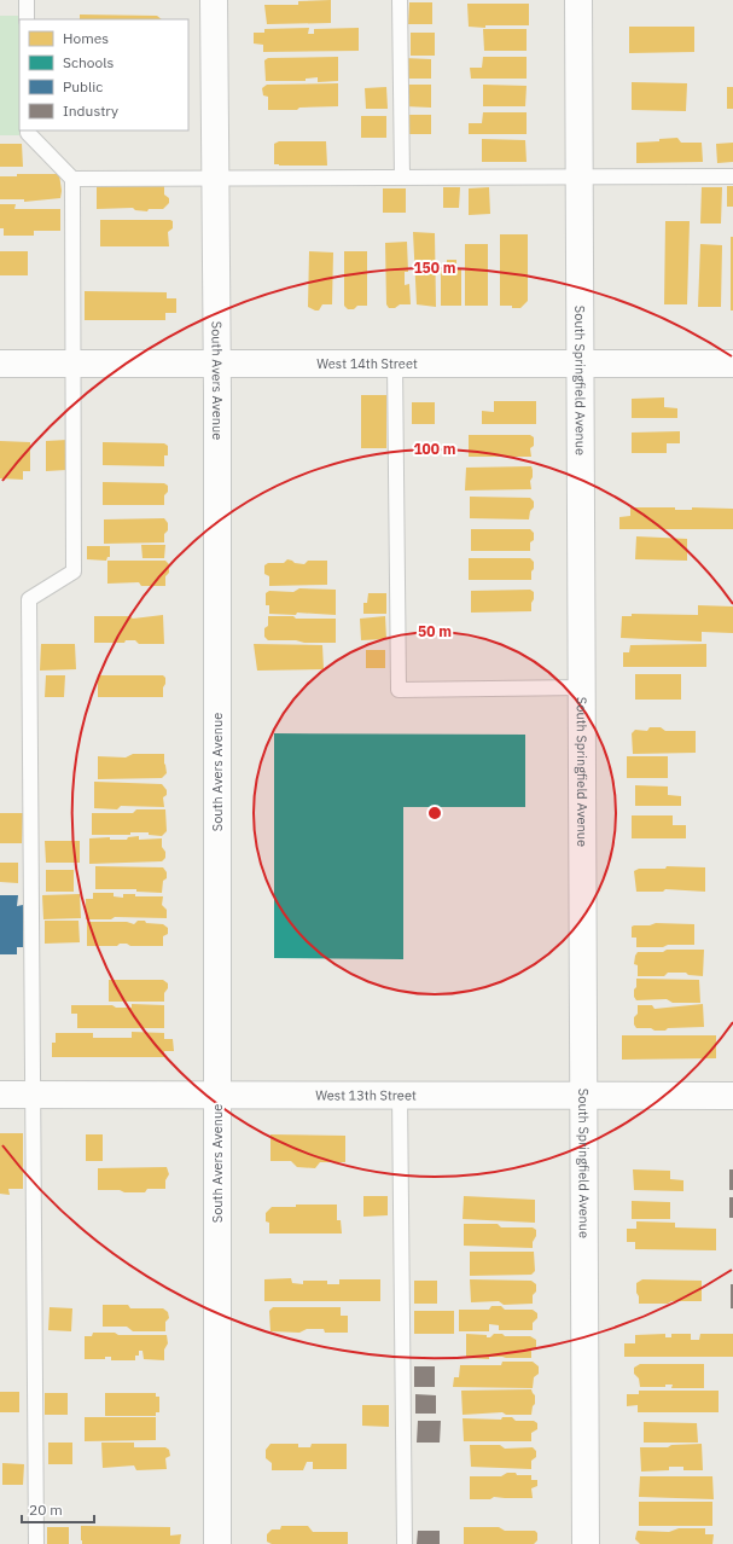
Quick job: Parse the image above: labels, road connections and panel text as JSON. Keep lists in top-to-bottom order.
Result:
{
  "streets": {
    "street": [
      "West 14th Street",
      "South Avers Avenue",
      "South Springfield Avenue",
      "West 13th Street"
    ]
  },
  "crossings": [
    ["West 14th Street", "South Avers Avenue"],
    ["West 14th Street", "South Springfield Avenue"],
    ["South Avers Avenue", "West 13th Street"],
    ["South Springfield Avenue", "West 13th Street"]
  ],
  "legend": [
    "Homes",
    "Schools",
    "Public",
    "Industry"
  ],
  "scale_bar": "20 m",
  "rings": ["150 m", "100 m", "50 m"]
}
